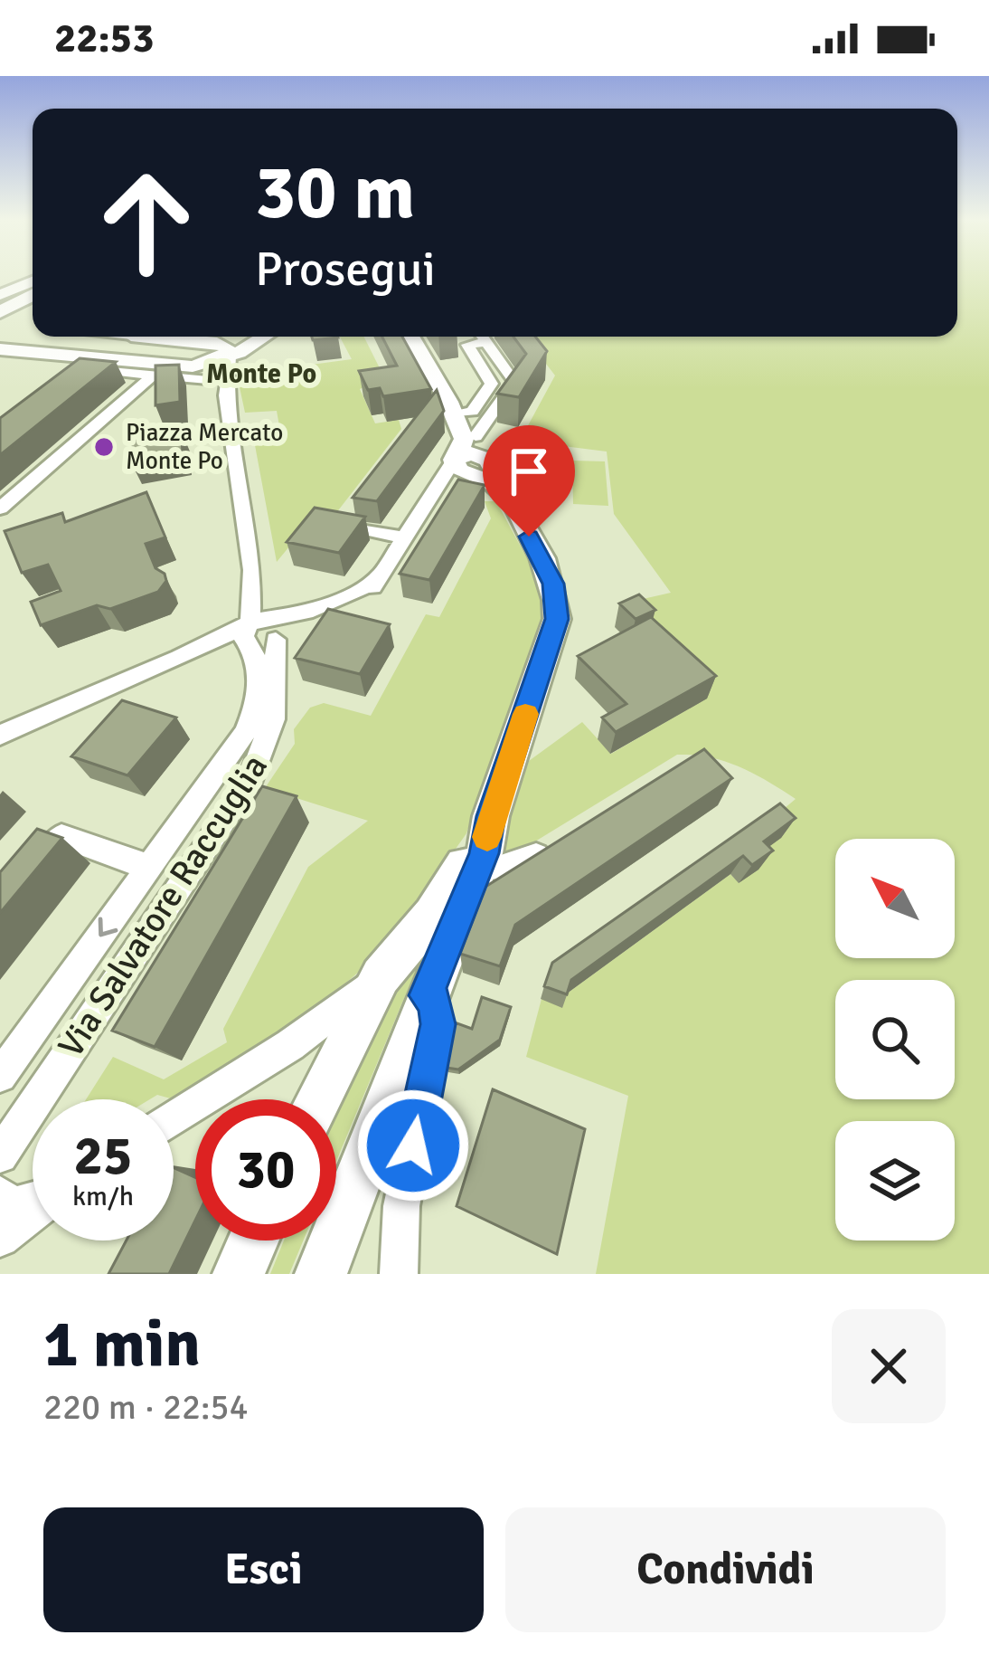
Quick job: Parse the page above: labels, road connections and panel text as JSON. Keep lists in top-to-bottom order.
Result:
{
  "streets": {
    "street": ["Via Salvatore Raccuglia"]
  },
  "districts": ["Monte Po"],
  "places": ["Piazza Mercato Monte Po"],
  "north": "top left",
  "page": {
    "status": "22:53",
    "turn": ["30 m", "Prosegui"],
    "speed": "25 km/h",
    "limit": "30",
    "heading": ["1 min", "220 m · 22:54"],
    "buttons": ["Esci", "Condividi"]
  }
}
